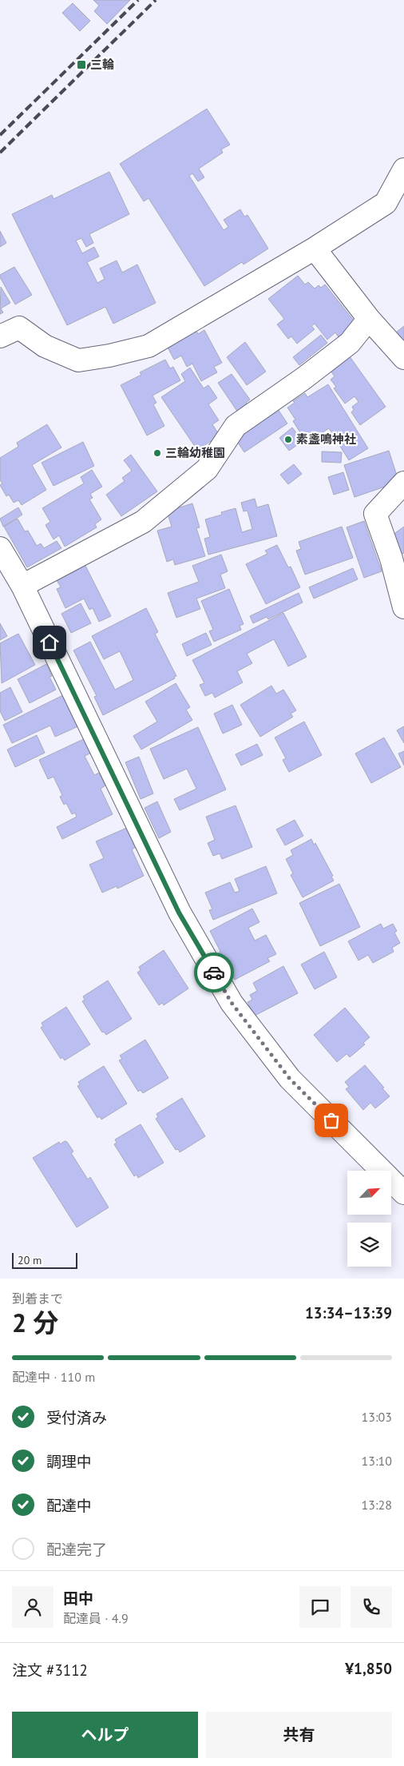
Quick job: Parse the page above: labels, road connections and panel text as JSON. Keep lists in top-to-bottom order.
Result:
{
  "places": {
    "transit": ["三輪"],
    "other": ["素盞鳴神社", "三輪幼稚園"]
  },
  "scale_bar": "20 m",
  "north": "top right",
  "page": {
    "scale": "20 m",
    "heading": ["2 分", "到着まで", "13:34–13:39"],
    "panel": [
      "田中",
      "配達員 · 4.9",
      "注文 #3112",
      "¥1,850"
    ],
    "bar": "配達中 · 110 m",
    "list": [
      ["受付済み", "13:03"],
      ["調理中", "13:10"],
      ["配達中", "13:28"],
      "配達完了"
    ],
    "buttons": ["ヘルプ", "共有"]
  }
}
